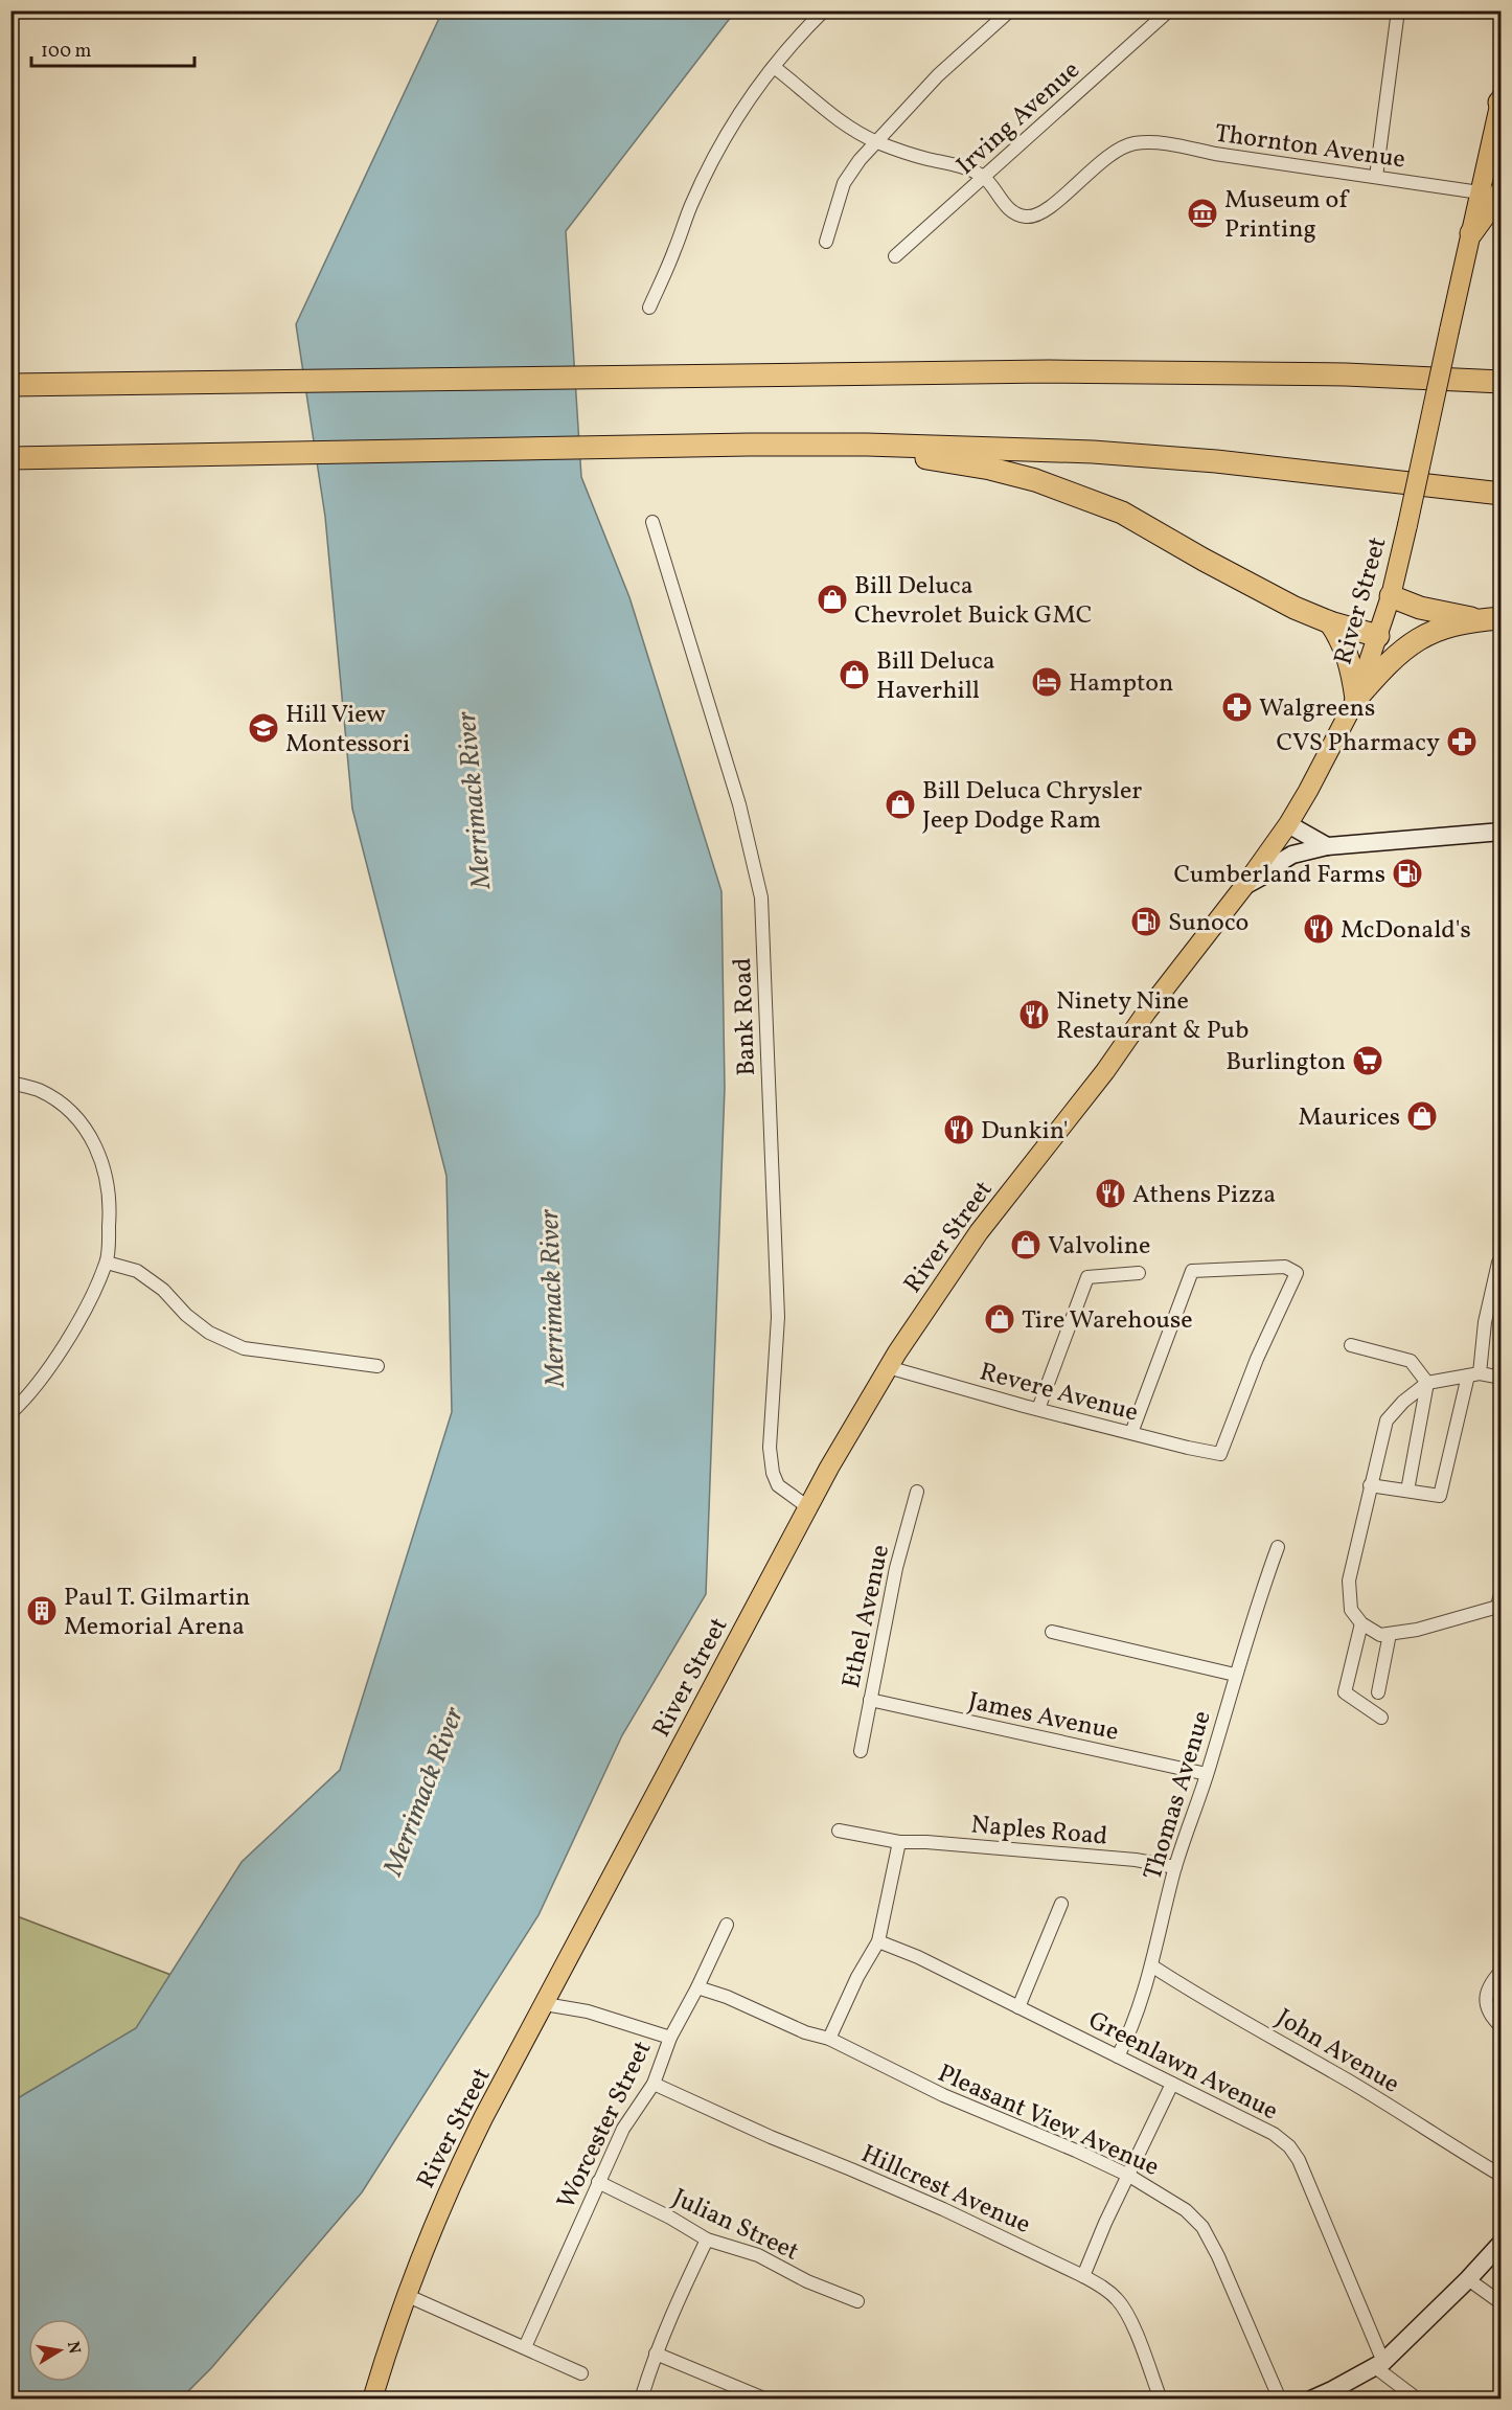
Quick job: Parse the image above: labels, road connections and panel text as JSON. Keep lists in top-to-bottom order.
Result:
{
  "streets": {
    "main road": ["River Street"],
    "street": [
      "Irving Avenue",
      "Thornton Avenue",
      "Bank Road",
      "Revere Avenue",
      "Ethel Avenue",
      "James Avenue",
      "Thomas Avenue",
      "Naples Road",
      "John Avenue",
      "Greenlawn Avenue",
      "Pleasant View Avenue",
      "Worcester Street",
      "Hillcrest Avenue",
      "Julian Street"
    ]
  },
  "crossings": [
    ["Irving Avenue", "Thornton Avenue"],
    ["River Street", "Bank Road"],
    ["River Street", "Revere Avenue"],
    ["Ethel Avenue", "James Avenue"],
    ["James Avenue", "Thomas Avenue"],
    ["Thomas Avenue", "Naples Road"],
    ["Thomas Avenue", "John Avenue"],
    ["Thomas Avenue", "Greenlawn Avenue"],
    ["Pleasant View Avenue", "Worcester Street"],
    ["Worcester Street", "Hillcrest Avenue"],
    ["Worcester Street", "Julian Street"]
  ],
  "water": ["Merrimack River"],
  "places": {
    "museum": ["Museum of Printing"],
    "shop": [
      "Bill Deluca Chevrolet Buick GMC",
      "Bill Deluca Haverhill",
      "Bill Deluca Chrysler Jeep Dodge Ram",
      "Maurices",
      "Valvoline",
      "Tire Warehouse"
    ],
    "hotel": ["Hampton"],
    "pharmacy": ["Walgreens", "CVS Pharmacy"],
    "school or university": ["Hill View Montessori"],
    "fuel station": ["Cumberland Farms", "Sunoco"],
    "restaurant": [
      "McDonald's",
      "Ninety Nine Restaurant & Pub",
      "Dunkin'",
      "Athens Pizza"
    ],
    "supermarket": ["Burlington"],
    "building": ["Paul T. Gilmartin Memorial Arena"]
  },
  "scale_bar": "100 m",
  "north": "right"
}
